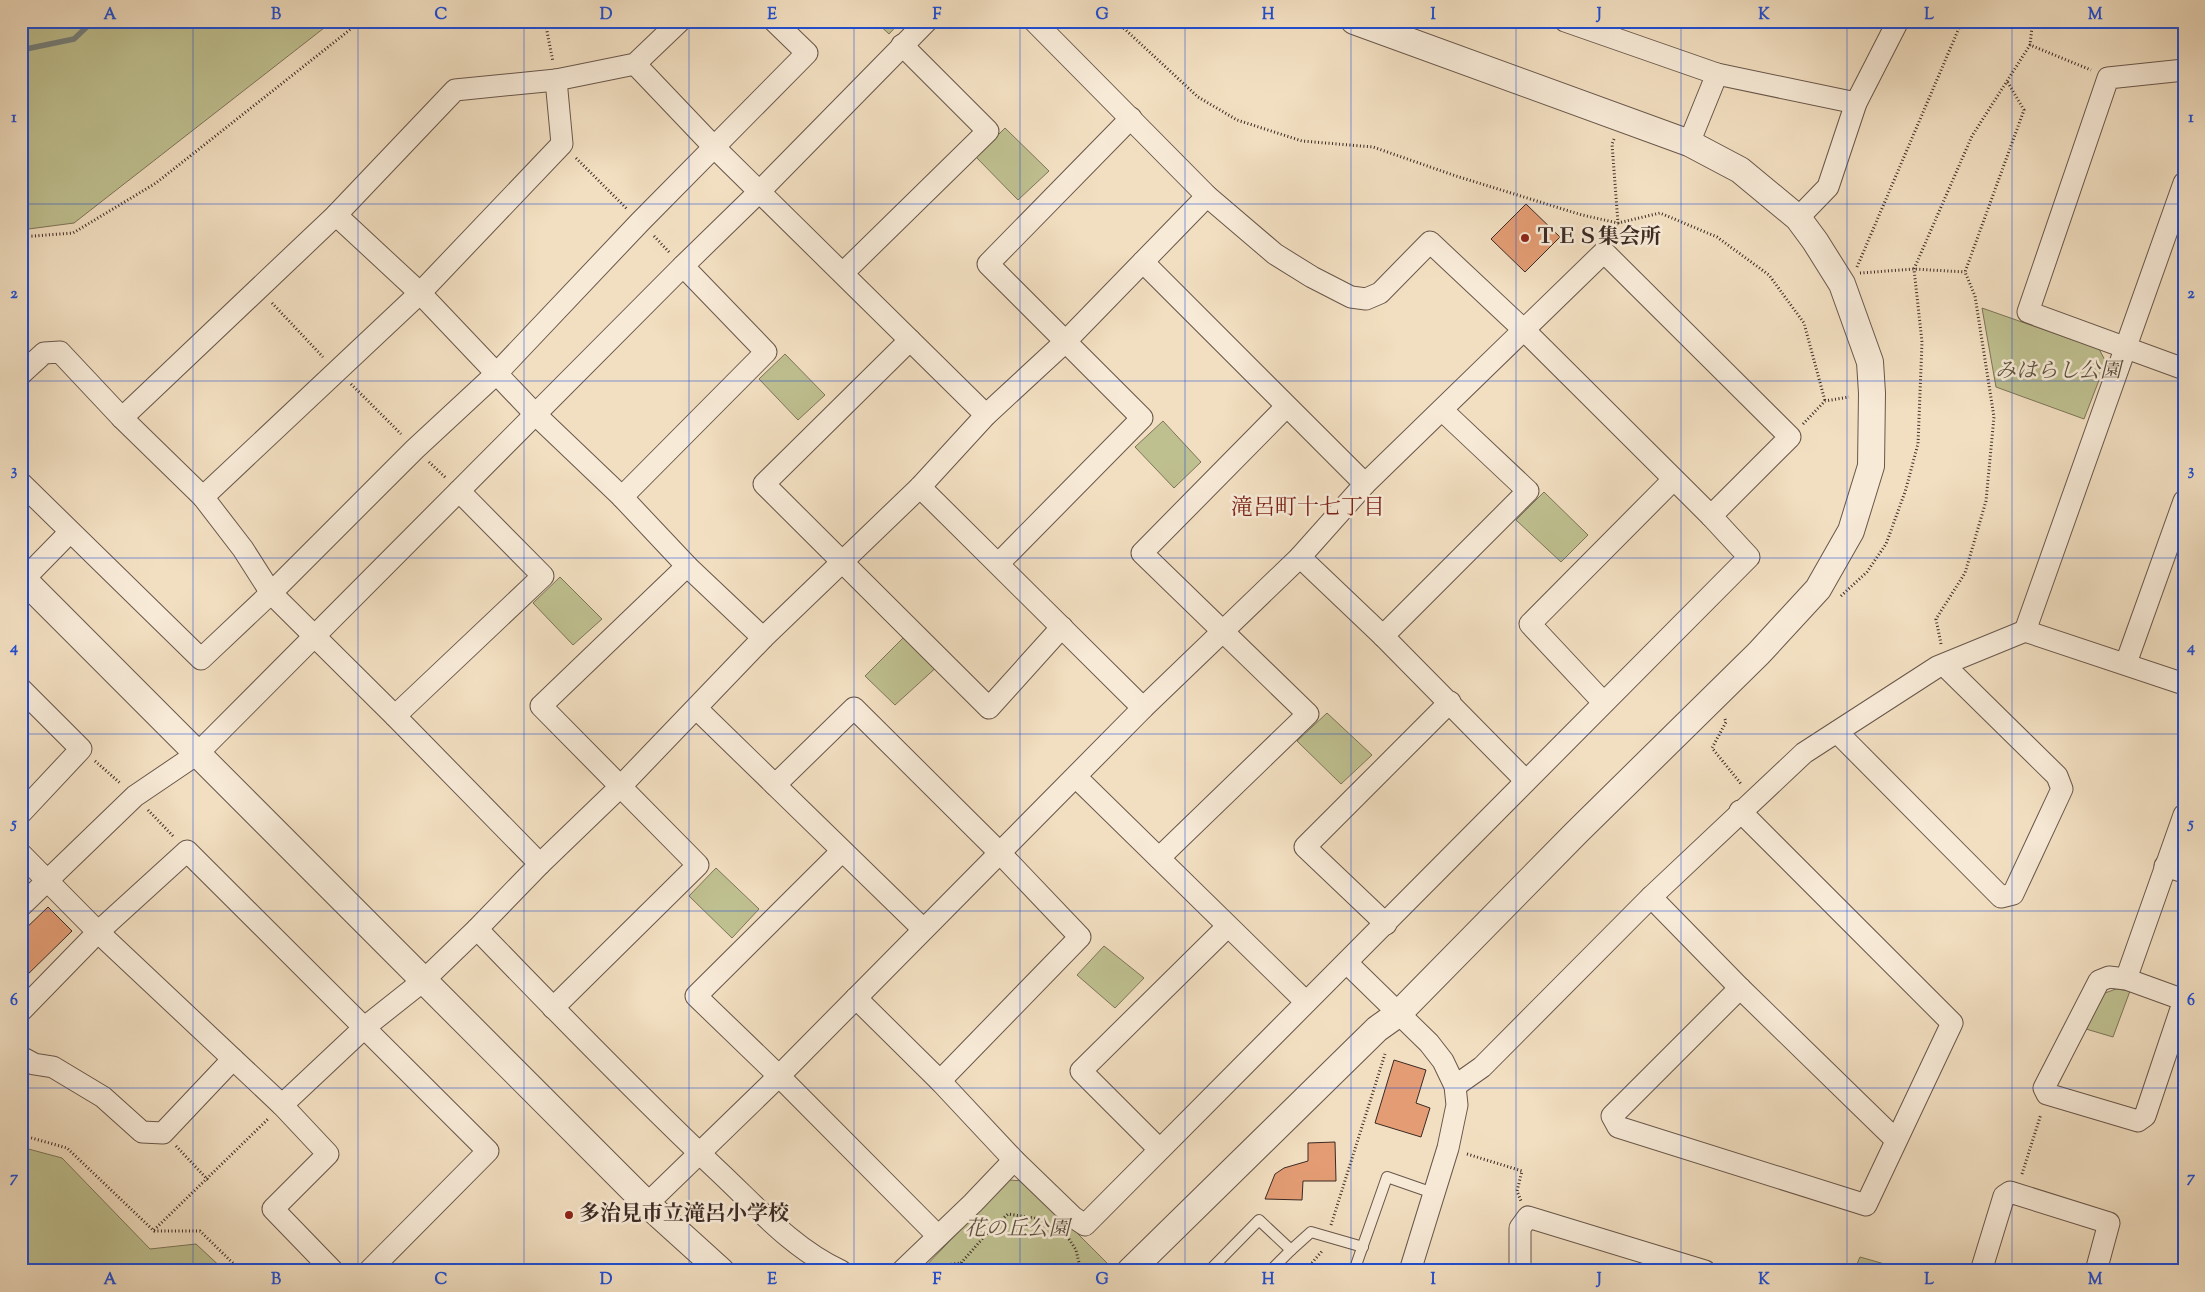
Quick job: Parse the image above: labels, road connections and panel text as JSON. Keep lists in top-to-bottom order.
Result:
{
  "districts": ["滝呂町十七丁目"],
  "parks": ["みはらし公園", "花の丘公園"],
  "places": ["ＴＥＳ集会所", "多治見市立滝呂小学校"],
  "grid": {
    "columns": [
      "A",
      "B",
      "C",
      "D",
      "E",
      "F",
      "G",
      "H",
      "I",
      "J",
      "K",
      "L",
      "M"
    ],
    "rows": [
      "1",
      "2",
      "3",
      "4",
      "5",
      "6",
      "7"
    ]
  }
}
